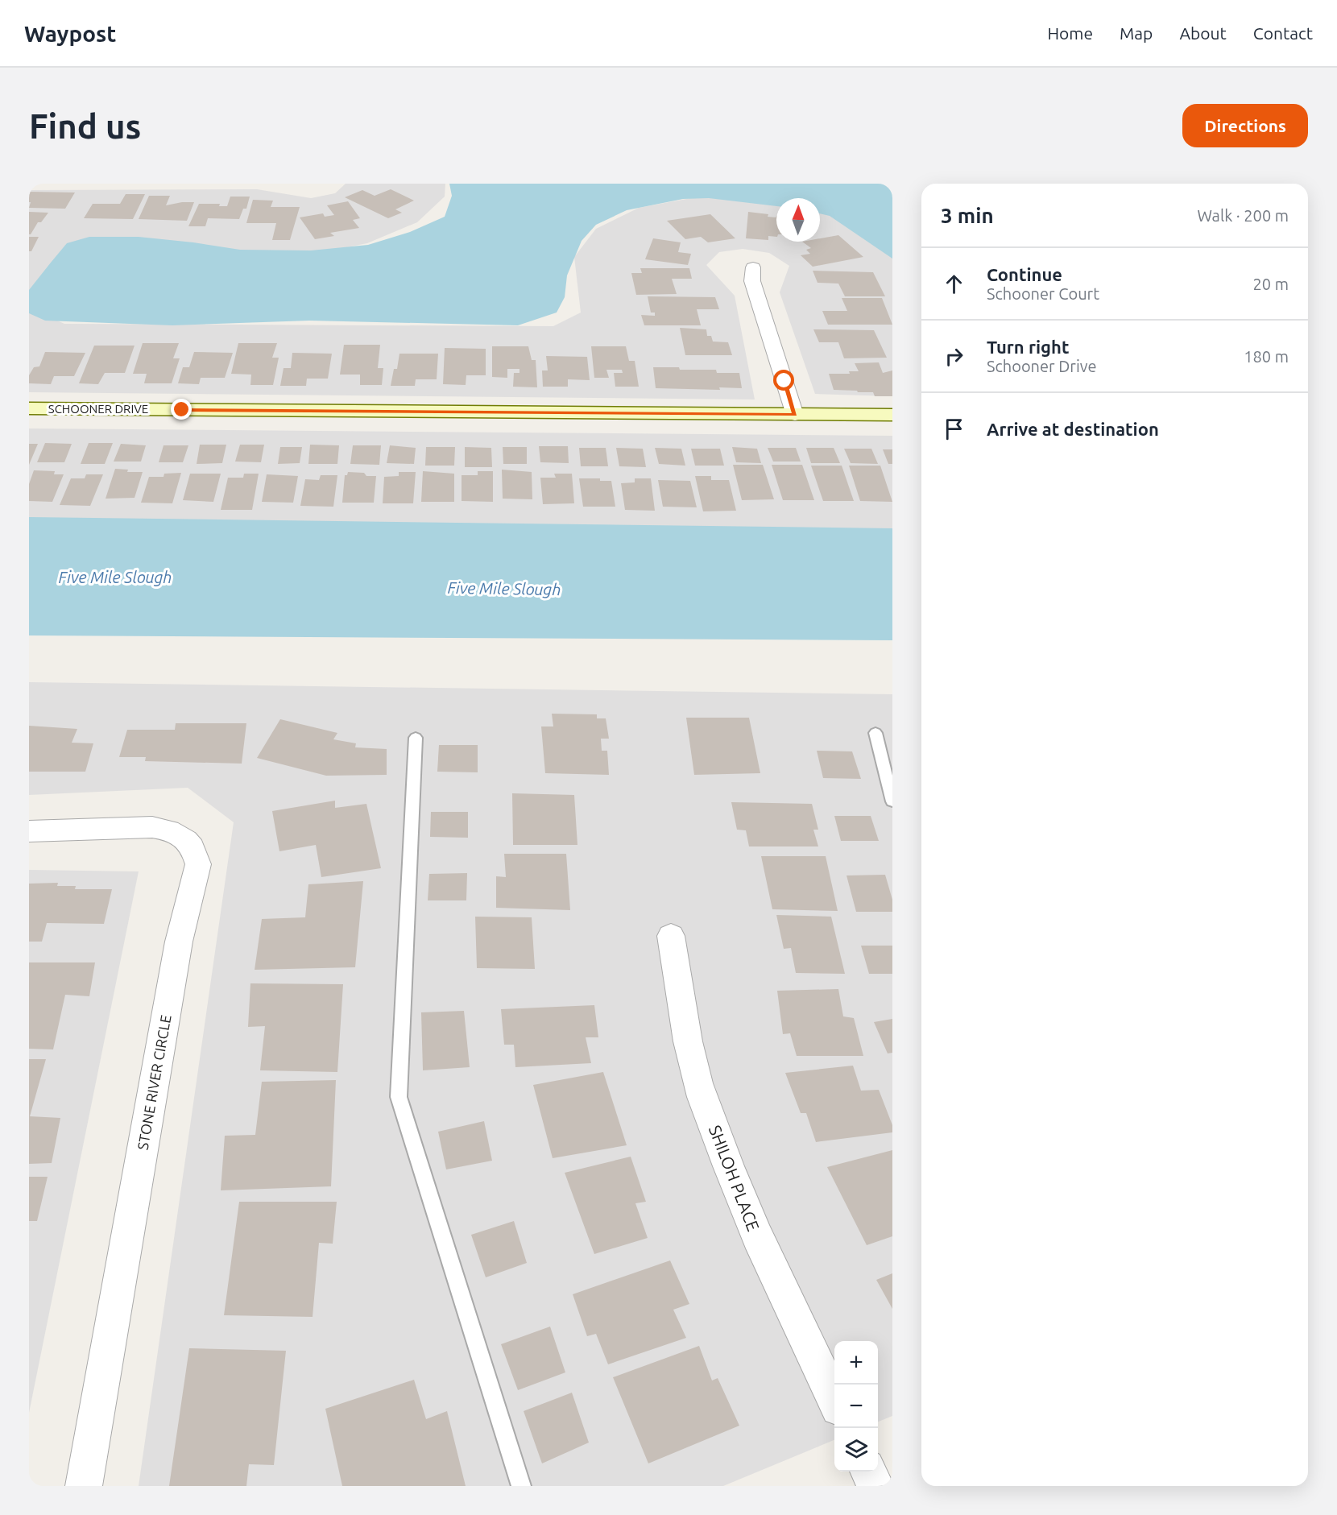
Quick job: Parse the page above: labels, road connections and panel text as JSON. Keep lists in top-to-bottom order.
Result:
{
  "streets": {
    "street": ["SCHOONER DRIVE", "STONE RIVER CIRCLE", "SHILOH PLACE"]
  },
  "water": ["Five Mile Slough"],
  "north": "top",
  "page": {
    "header": "Waypost",
    "nav": [
      "Home",
      "Map",
      "About",
      "Contact"
    ],
    "buttons": "Directions",
    "title": "Find us",
    "heading": ["3 min", "Walk · 200 m"],
    "list": [
      ["Continue", "Schooner Court", "20 m"],
      ["Turn right", "Schooner Drive", "180 m"],
      "Arrive at destination"
    ],
    "map_buttons": ["+", "−"]
  }
}
